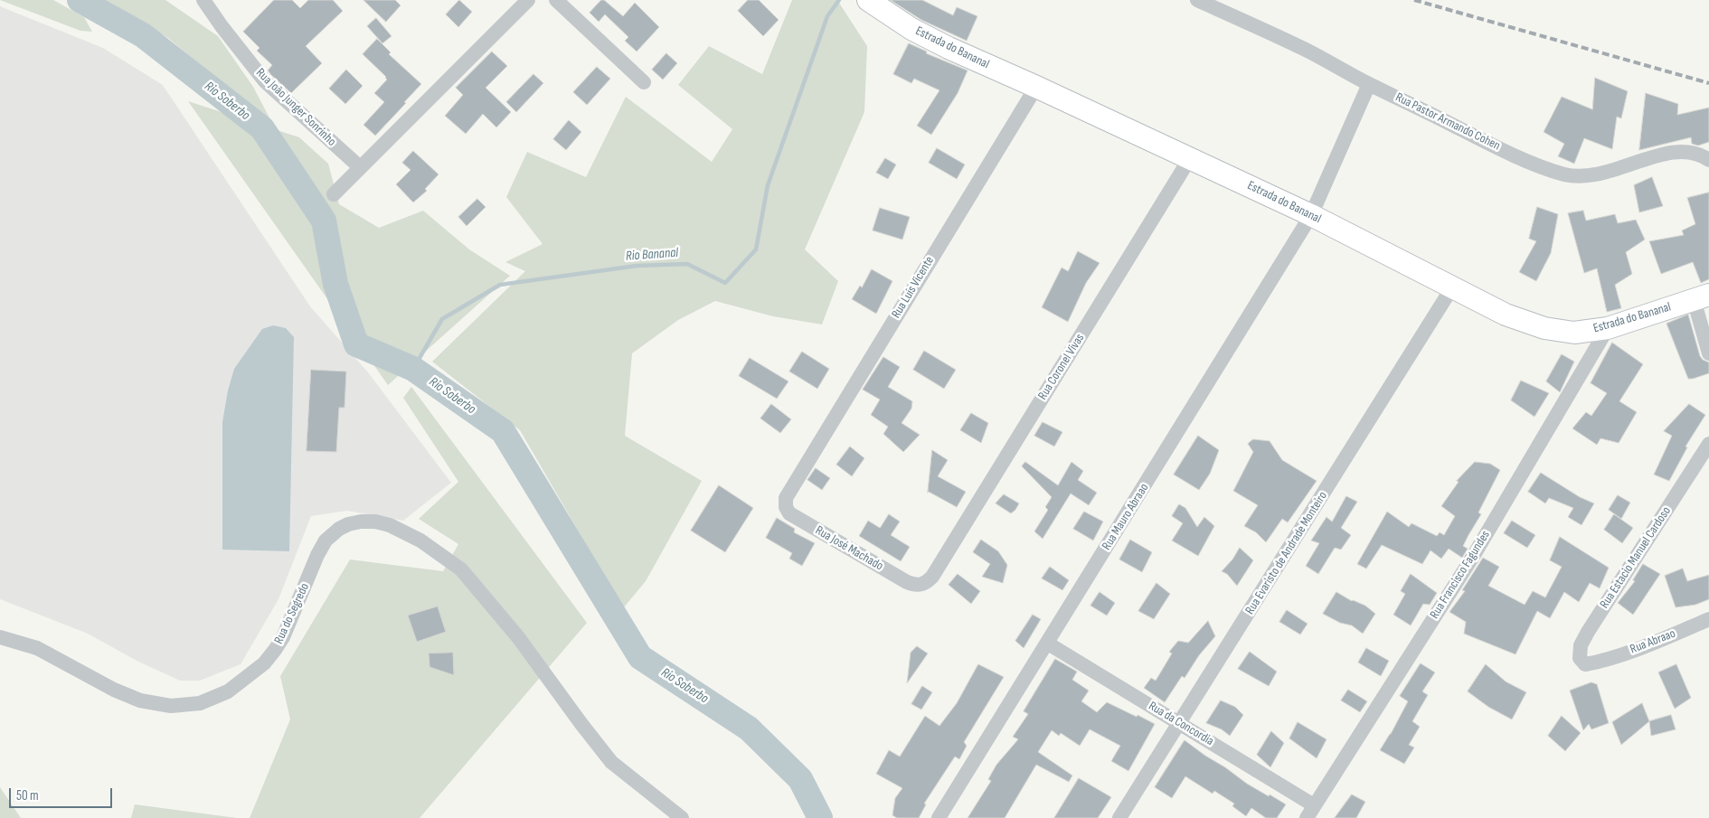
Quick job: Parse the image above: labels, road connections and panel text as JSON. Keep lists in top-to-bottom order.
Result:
{
  "streets": {
    "main road": ["Estrada do Bananal"],
    "street": [
      "Rua João Junger Sonrinho",
      "Rua Pastor Armando Cohen",
      "Rua Luís Vicente",
      "Rua Coronel Vivas",
      "Rua Mauro Abraao",
      "Rua José Machado",
      "Rua Evaristo de Andrade Monteiro",
      "Rua Estacio Manuel Cardoso",
      "Rua Francisco Fagundes",
      "Rua do Segredo",
      "Rua Abraao",
      "Rua da Concordia"
    ]
  },
  "crossings": [
    ["Estrada do Bananal", "Rua Luís Vicente"],
    ["Estrada do Bananal", "Rua Coronel Vivas"],
    ["Estrada do Bananal", "Rua Mauro Abraao"],
    ["Estrada do Bananal", "Rua Evaristo de Andrade Monteiro"],
    ["Estrada do Bananal", "Rua Francisco Fagundes"],
    ["Rua Pastor Armando Cohen", "Rua Mauro Abraao"],
    ["Rua Luís Vicente", "Rua José Machado"],
    ["Rua Coronel Vivas", "Rua José Machado"],
    ["Rua Mauro Abraao", "Rua da Concordia"],
    ["Rua Evaristo de Andrade Monteiro", "Rua da Concordia"],
    ["Rua Estacio Manuel Cardoso", "Rua Abraao"],
    ["Rua Francisco Fagundes", "Rua da Concordia"]
  ],
  "water": ["Rio Soberbo", "Rio Bananal"],
  "scale_bar": "50 m"
}
